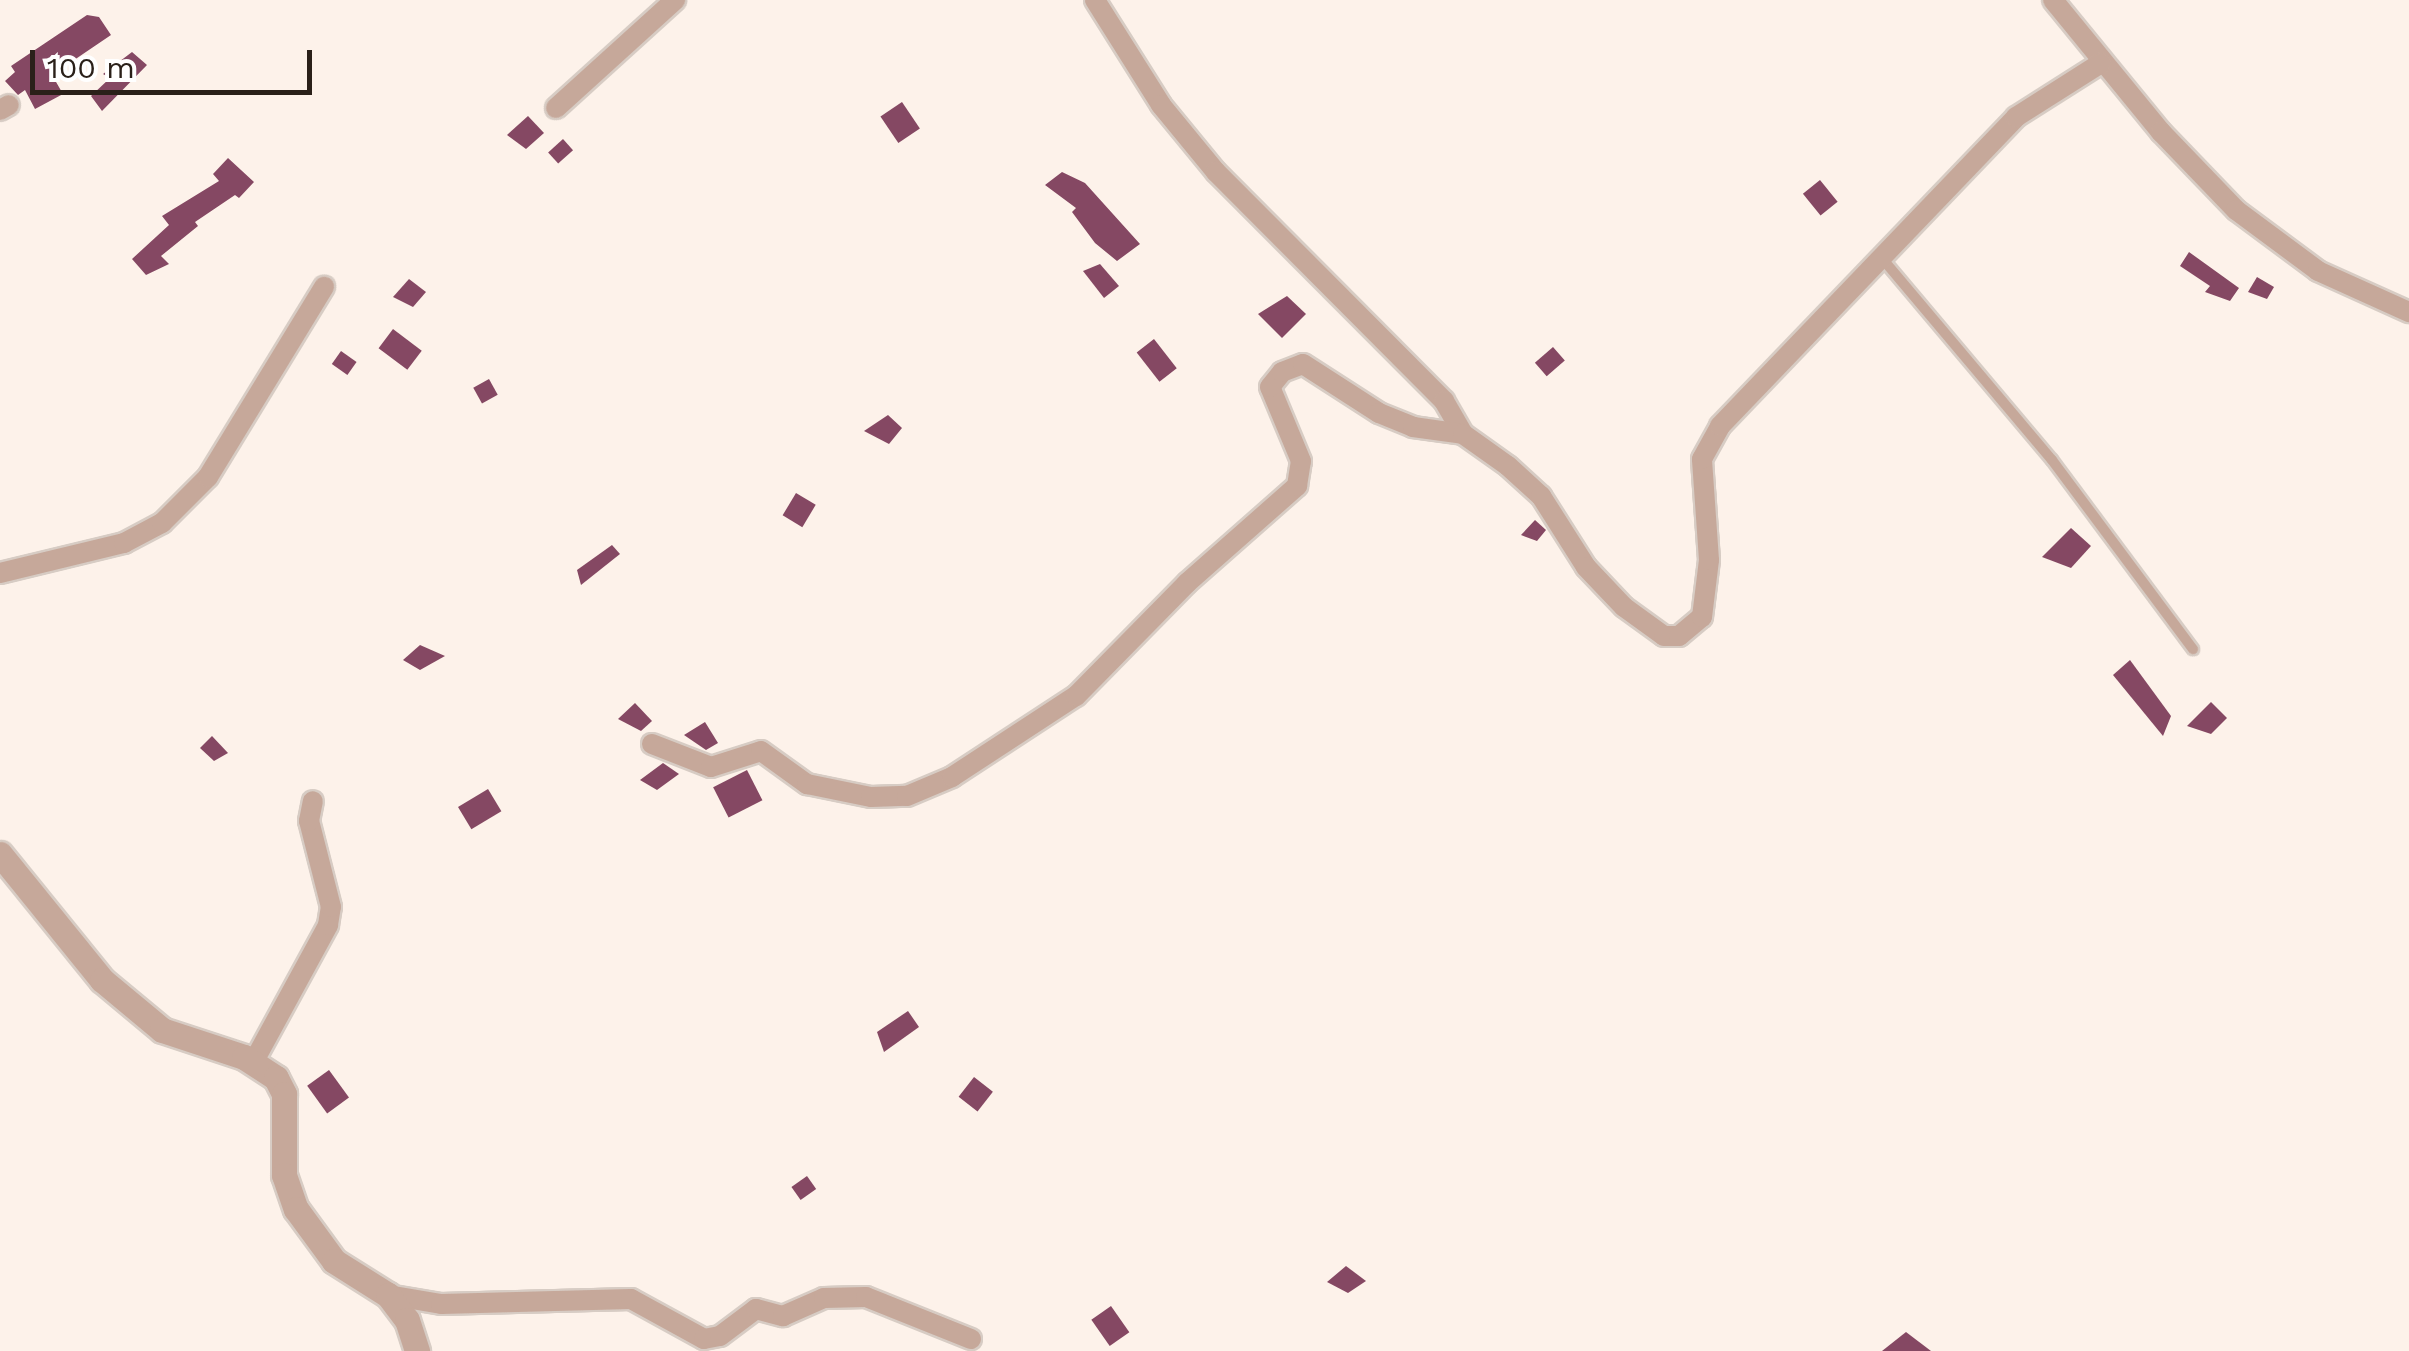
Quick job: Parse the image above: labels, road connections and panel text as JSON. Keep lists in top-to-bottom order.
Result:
{
  "scale_bar": "100 m"
}
